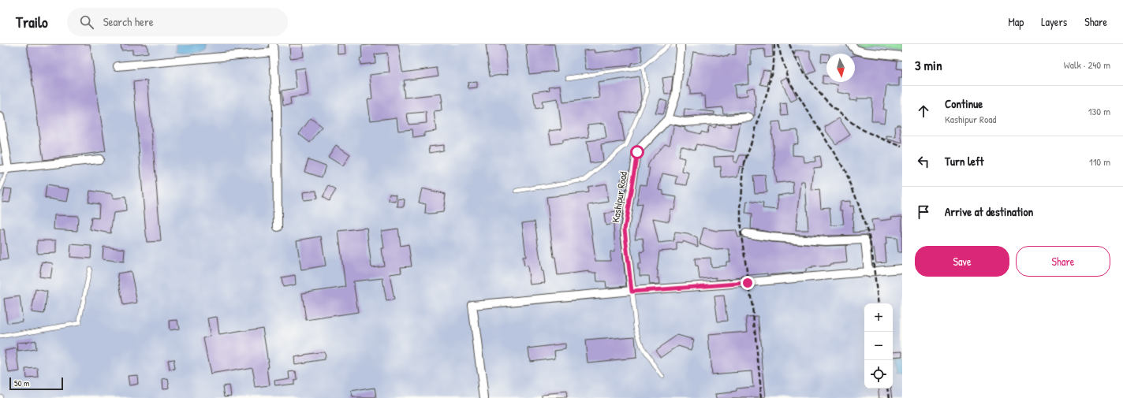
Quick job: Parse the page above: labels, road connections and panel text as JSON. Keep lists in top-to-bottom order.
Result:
{
  "streets": {
    "street": ["Kashipur Road"]
  },
  "scale_bar": "50 m",
  "north": "bottom",
  "page": {
    "header": "Trailo",
    "search": "Search here",
    "nav": ["Map", "Layers", "Share"],
    "heading": ["3 min", "Walk · 240 m"],
    "list": [
      ["Continue", "Kashipur Road", "130 m"],
      ["Turn left", "110 m"],
      "Arrive at destination"
    ],
    "buttons": ["Save", "Share"],
    "map_buttons": ["+", "−"],
    "scale": "50 m"
  }
}
